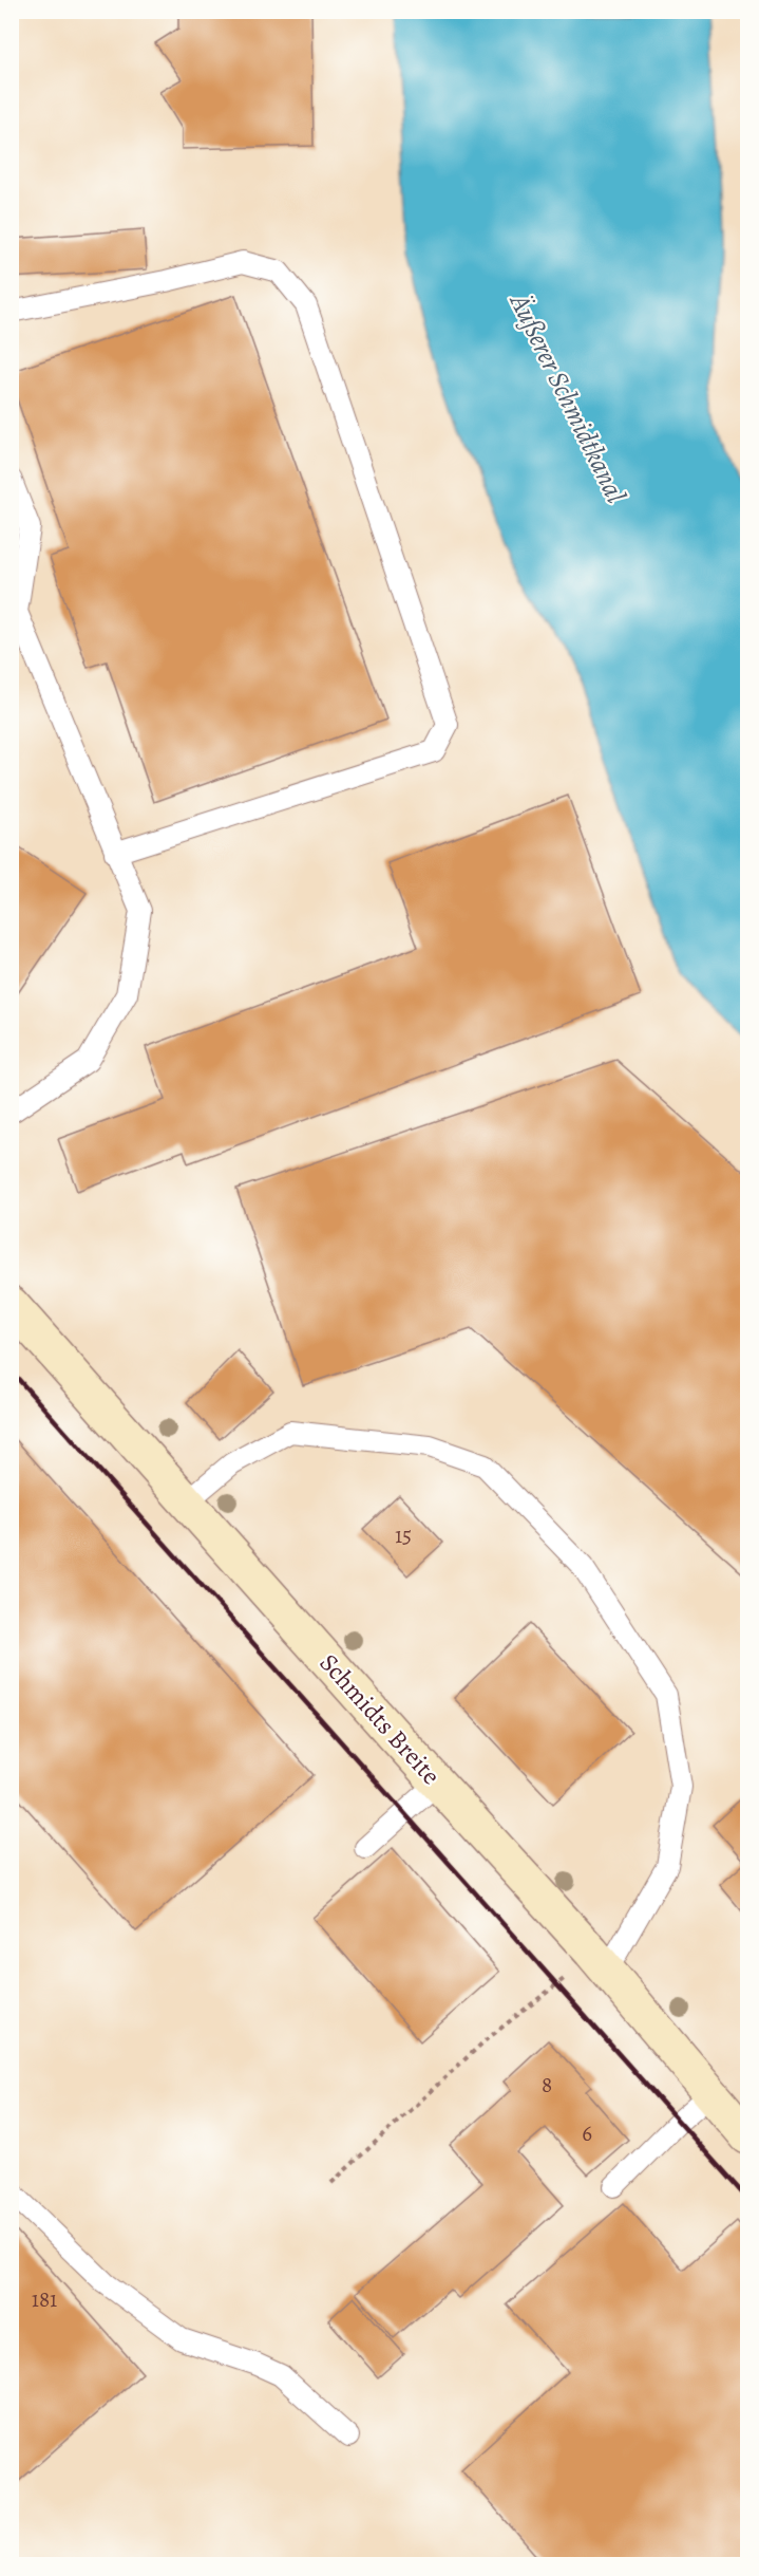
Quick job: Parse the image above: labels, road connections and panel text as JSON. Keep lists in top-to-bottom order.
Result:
{
  "streets": {
    "main road": ["Schmidts Breite"]
  },
  "water": ["Äußerer Schmidtkanal"],
  "house_numbers": [
    "15",
    "8",
    "6",
    "181"
  ]
}
